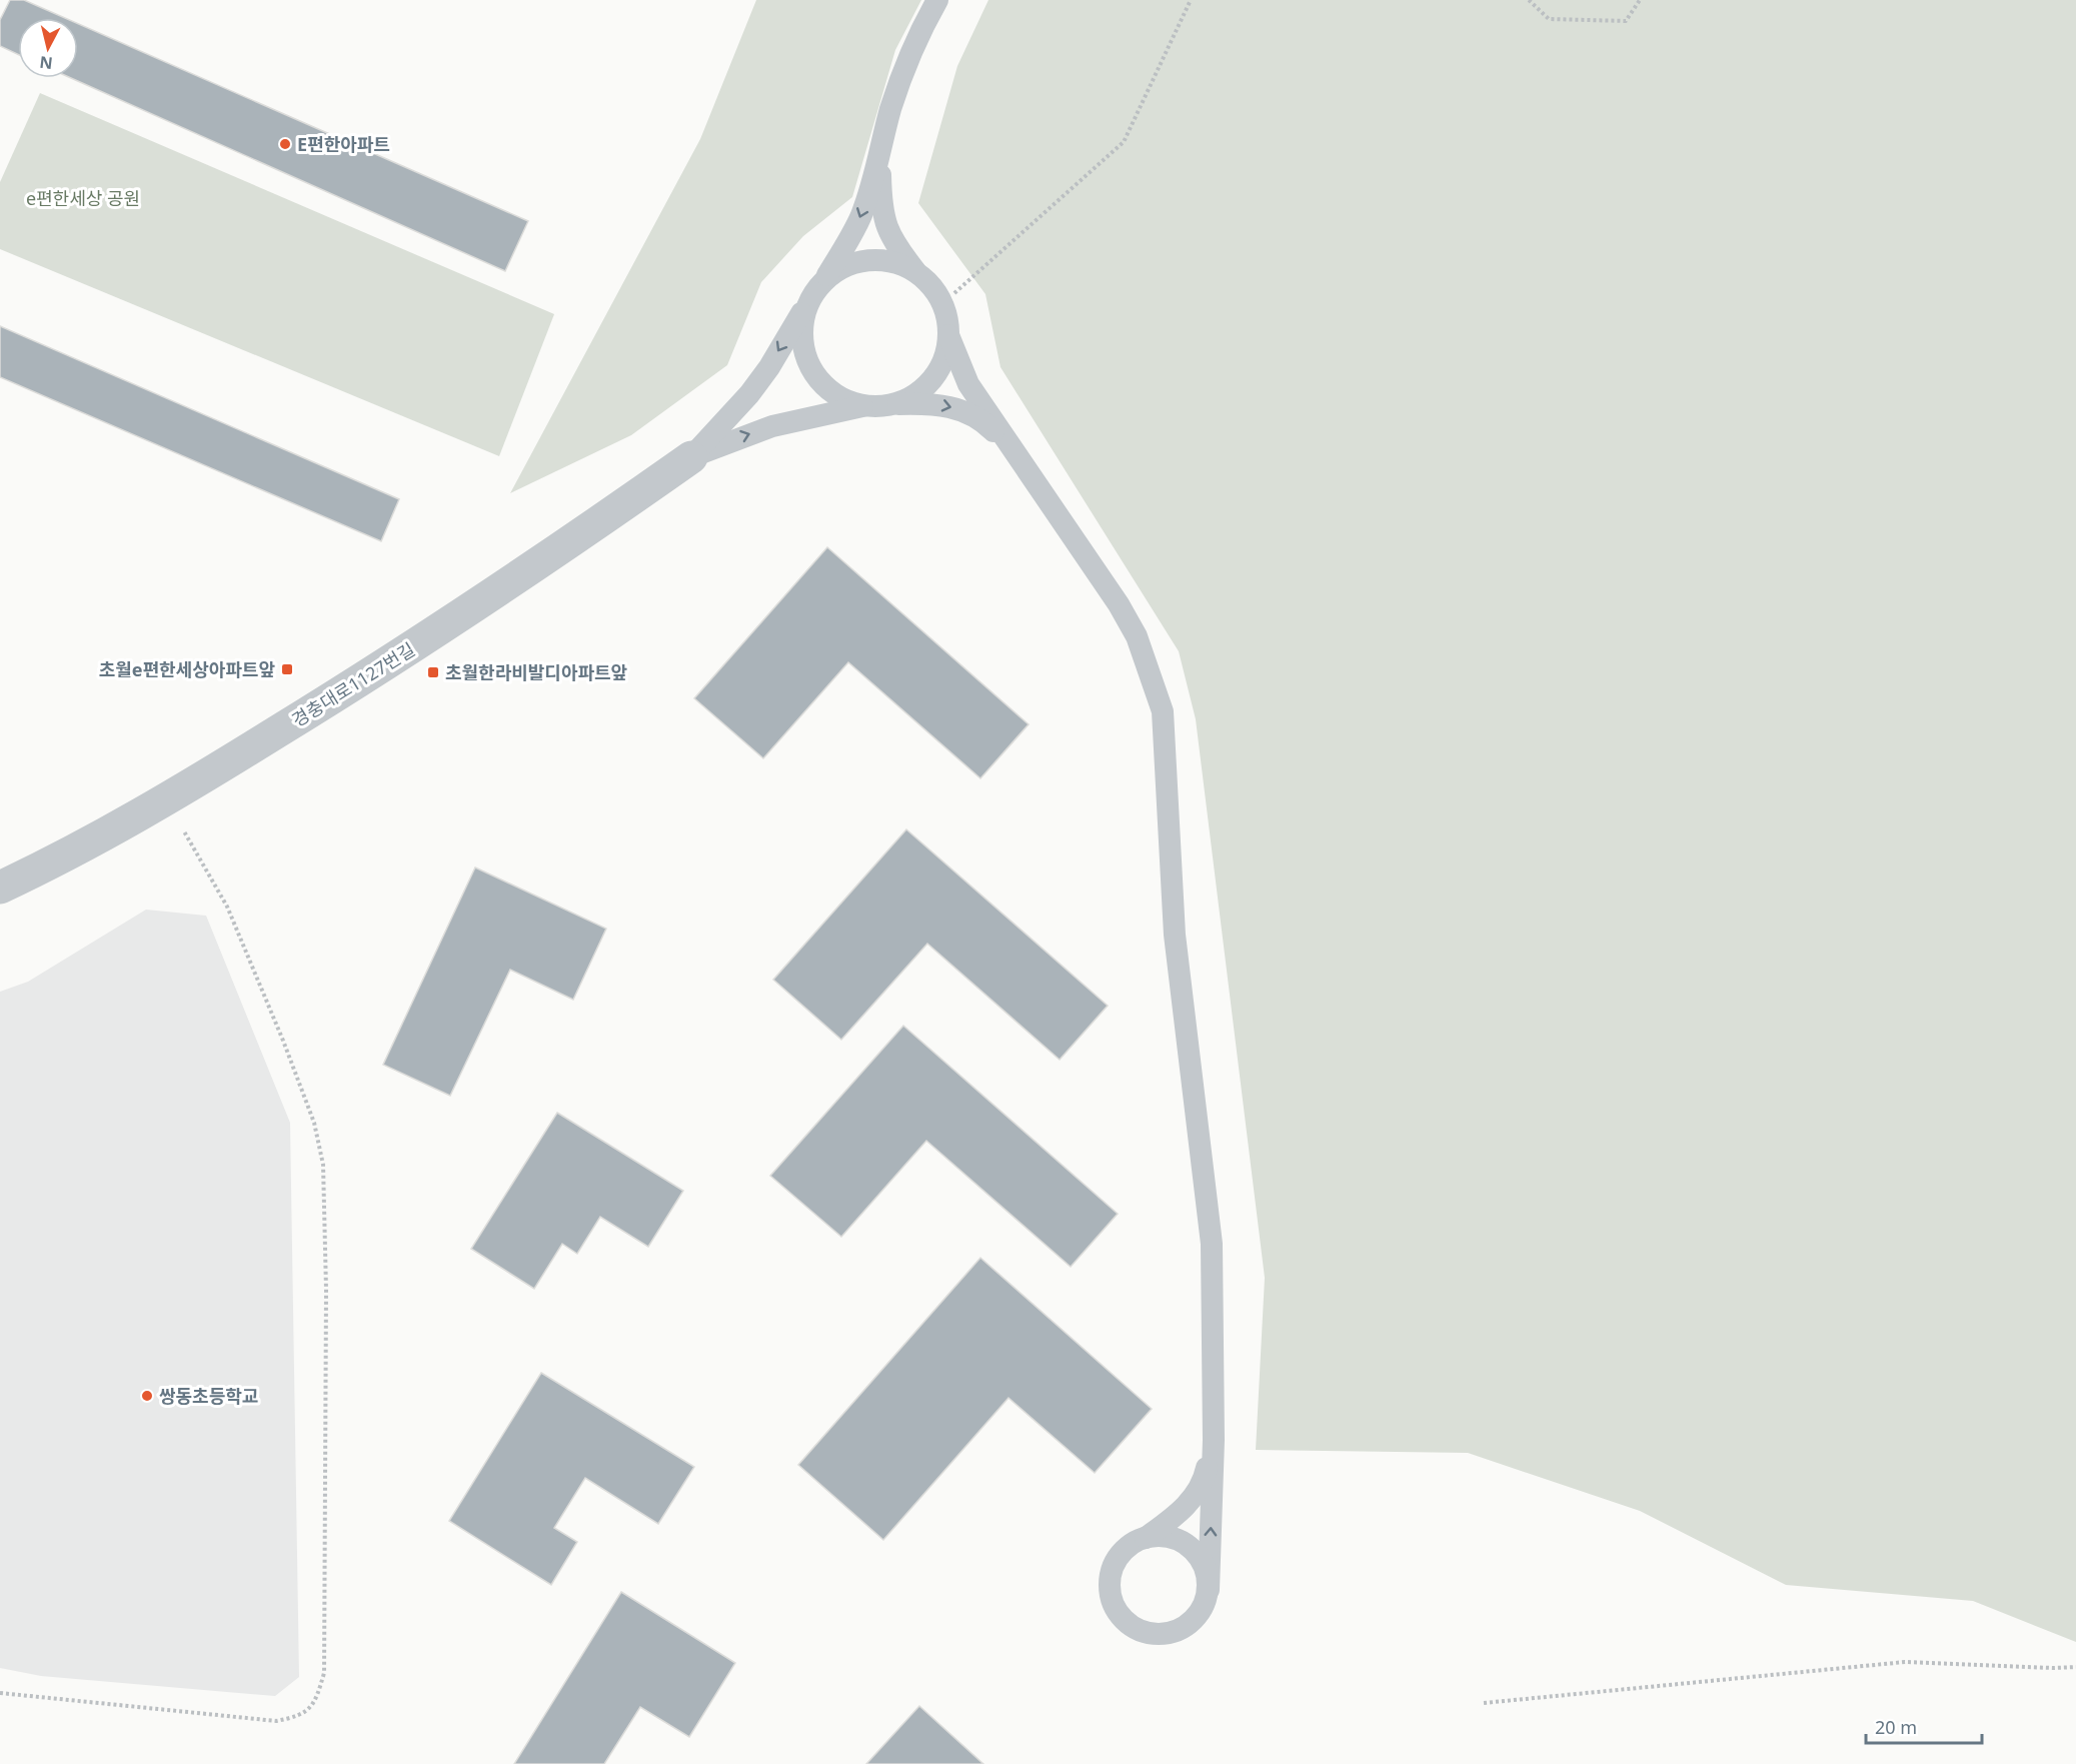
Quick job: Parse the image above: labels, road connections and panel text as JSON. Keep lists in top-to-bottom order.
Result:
{
  "streets": {
    "street": ["경충대로1127번길"]
  },
  "parks": ["e편한세상 공원"],
  "places": {
    "other": ["E편한아파트", "쌍동초등학교"],
    "transit": ["초월e편한세상아파트앞", "초월한라비발디아파트앞"]
  },
  "scale_bar": "20 m",
  "north": "bottom"
}
